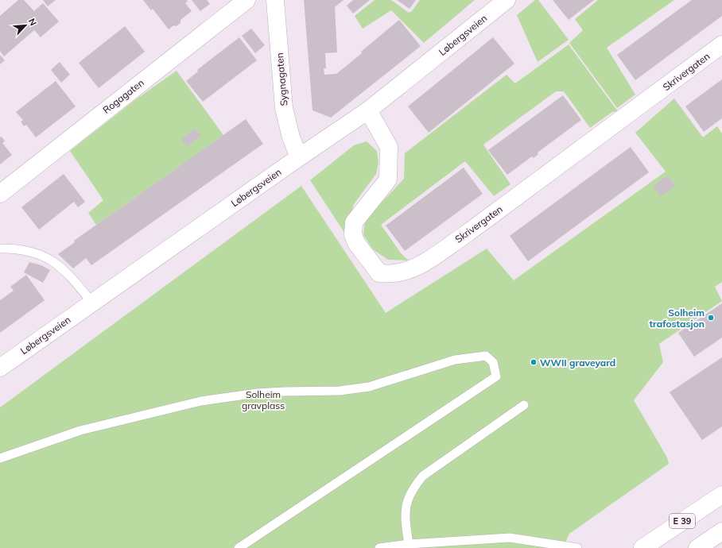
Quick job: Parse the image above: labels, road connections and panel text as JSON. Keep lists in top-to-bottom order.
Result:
{
  "streets": {
    "main road": [
      "Løbergsveien",
      "Skrivergaten",
      "Sygnagaten",
      "Rogagaten",
      "E 39"
    ]
  },
  "crossings": [
    ["Løbergsveien", "Skrivergaten"],
    ["Løbergsveien", "Sygnagaten"]
  ],
  "parks": ["Solheim gravplass"],
  "places": ["Solheim trafostasjon", "WWII graveyard"],
  "north": "top right"
}
